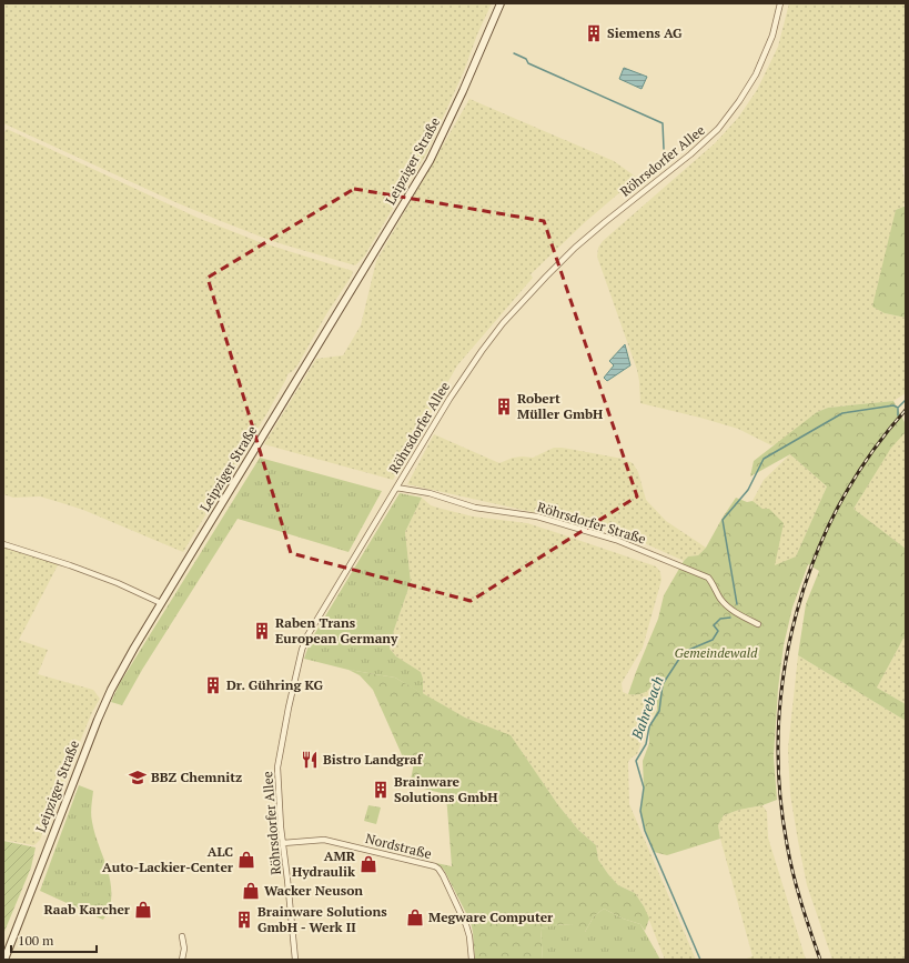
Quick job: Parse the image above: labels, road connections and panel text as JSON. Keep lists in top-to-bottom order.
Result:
{
  "streets": {
    "main road": ["Leipziger Straße"],
    "street": ["Röhrsdorfer Allee", "Röhrsdorfer Straße", "Nordstraße"]
  },
  "crossings": [
    ["Röhrsdorfer Allee", "Röhrsdorfer Straße"],
    ["Röhrsdorfer Allee", "Nordstraße"]
  ],
  "water": ["Bahrebach"],
  "parks": ["Gemeindewald"],
  "places": {
    "building": [
      "Siemens AG",
      "Robert Müller GmbH",
      "Raben Trans European Germany",
      "Dr. Gühring KG",
      "Brainware Solutions GmbH",
      "Brainware Solutions GmbH - Werk II"
    ],
    "restaurant": ["Bistro Landgraf"],
    "school or university": ["BBZ Chemnitz"],
    "shop": [
      "ALC Auto-Lackier-Center",
      "AMR Hydraulik",
      "Wacker Neuson",
      "Raab Karcher",
      "Megware Computer"
    ]
  },
  "scale_bar": "100 m"
}
